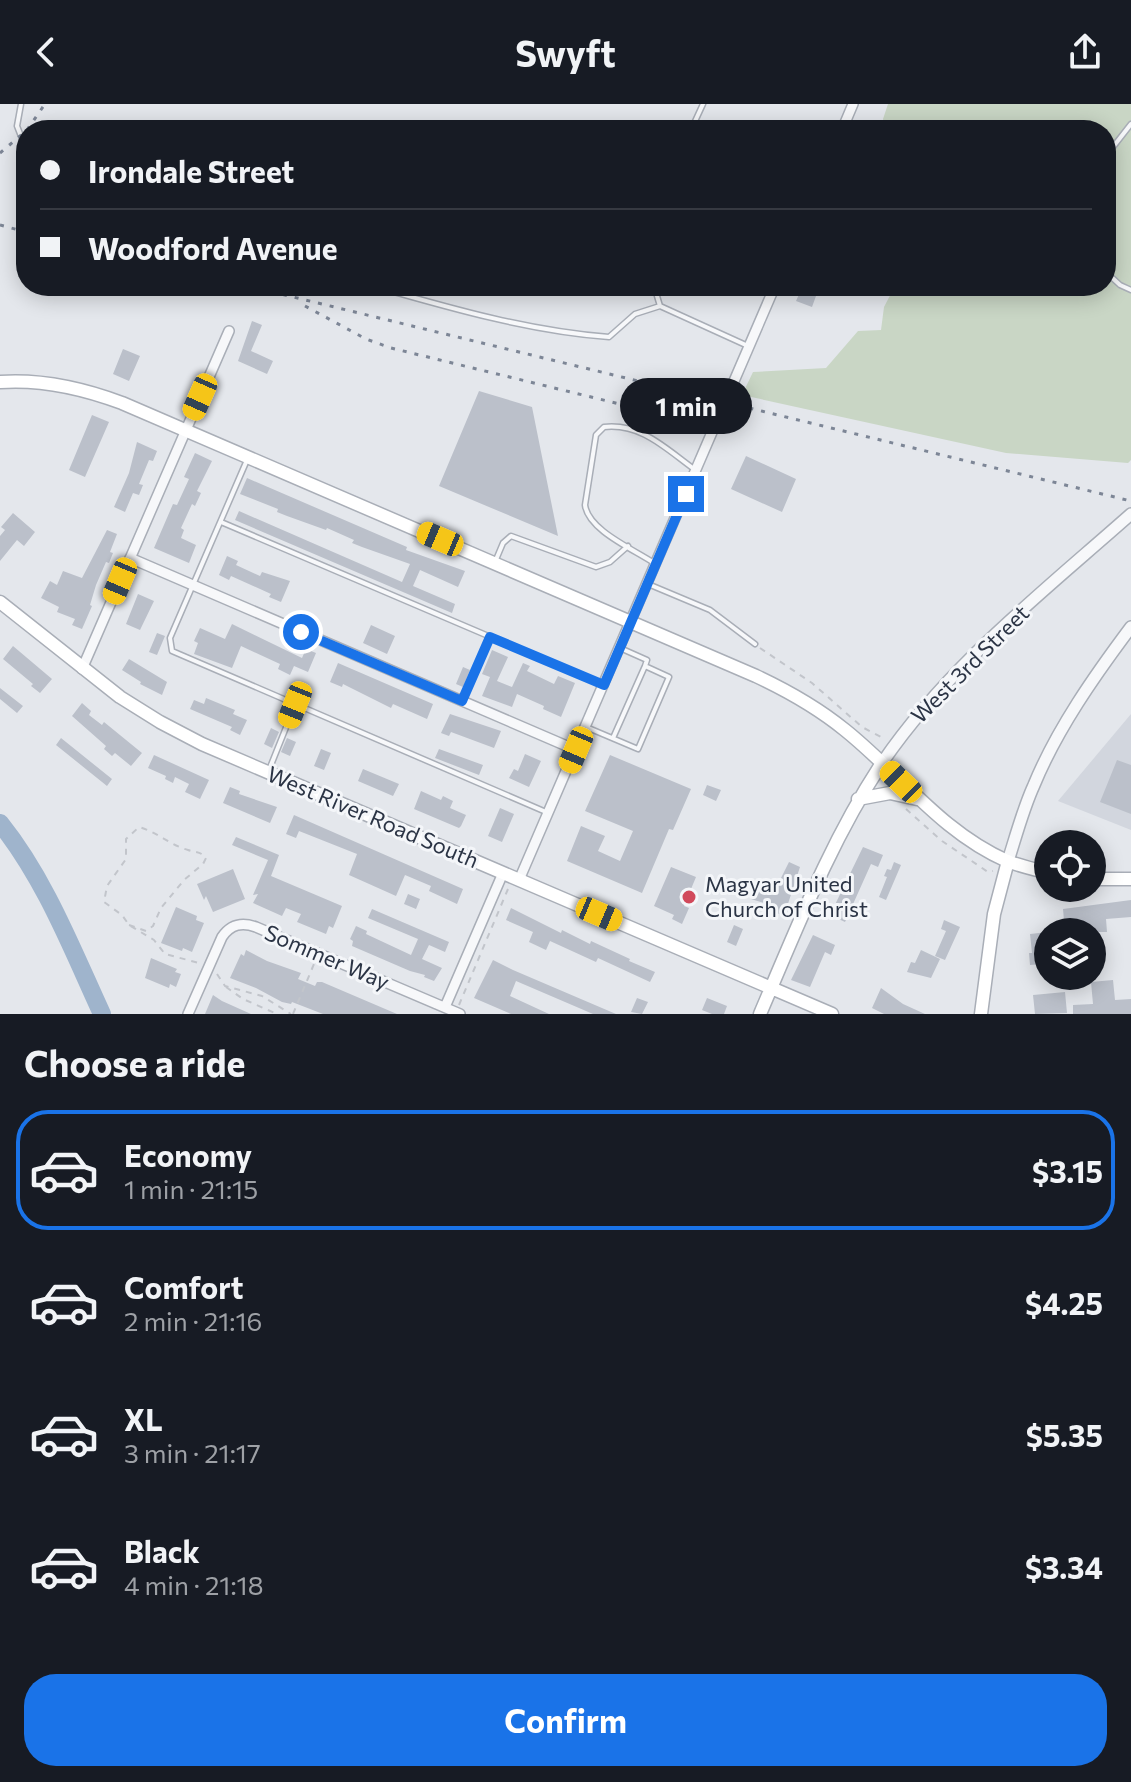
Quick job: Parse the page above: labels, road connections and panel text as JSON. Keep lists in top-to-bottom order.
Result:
{
  "streets": {
    "main road": ["West 3rd Street", "West River Road South"],
    "street": ["Sommer Way"]
  },
  "crossings": [
    ["West 3rd Street", "West River Road South"]
  ],
  "places": ["Magyar United Church of Christ"],
  "page": {
    "header": "Swyft",
    "banner": ["Irondale Street", "Woodford Avenue"],
    "bubble": "1 min",
    "heading": "Choose a ride",
    "list": [
      {
        "name": "Economy",
        "note": "1 min · 21:15",
        "value": "$3.15"
      },
      {
        "name": "Comfort",
        "note": "2 min · 21:16",
        "value": "$4.25"
      },
      {
        "name": "XL",
        "note": "3 min · 21:17",
        "value": "$5.35"
      },
      {
        "name": "Black",
        "note": "4 min · 21:18",
        "value": "$3.34"
      }
    ],
    "buttons": "Confirm"
  }
}
